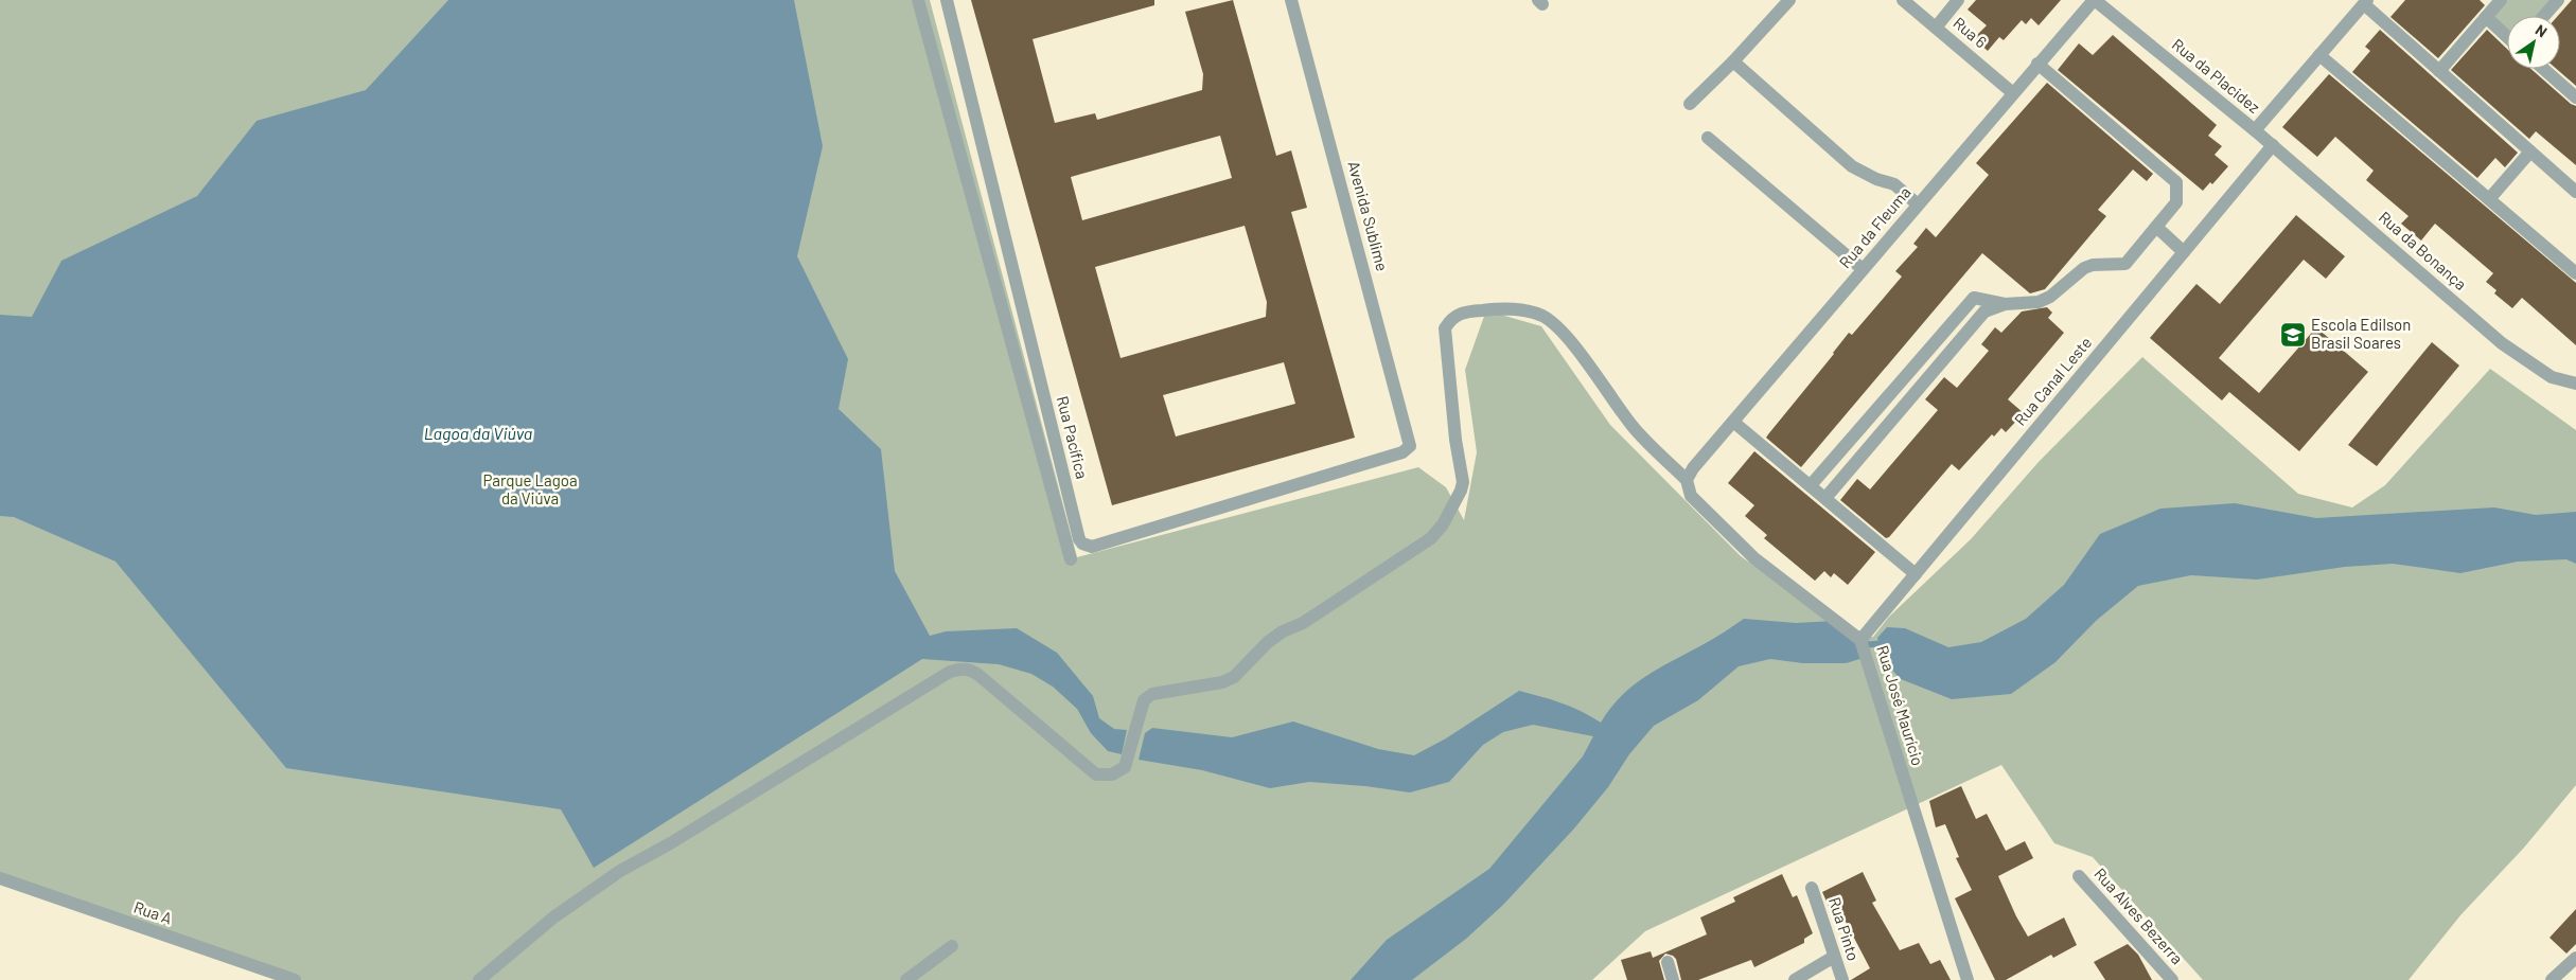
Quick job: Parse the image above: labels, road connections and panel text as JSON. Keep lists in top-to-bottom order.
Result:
{
  "streets": {
    "street": [
      "Rua 6",
      "Rua da Placidez",
      "Avenida Sublime",
      "Rua da Fleuma",
      "Rua da Bonança",
      "Rua Canal Leste",
      "Rua Pacífica",
      "Rua José Maurício",
      "Rua A",
      "Rua Alves Bezerra",
      "Rua Pinto"
    ]
  },
  "crossings": [
    ["Rua 6", "Rua da Fleuma"],
    ["Rua da Placidez", "Rua da Fleuma"],
    ["Rua da Placidez", "Rua da Bonança"],
    ["Avenida Sublime", "Rua Pacífica"],
    ["Rua da Fleuma", "Rua José Maurício"],
    ["Rua da Bonança", "Rua Canal Leste"],
    ["Rua Canal Leste", "Rua José Maurício"]
  ],
  "water": ["Lagoa da Viúva"],
  "parks": ["Parque Lagoa da Viúva"],
  "places": {
    "school or university": ["Escola Edilson Brasil Soares"]
  },
  "north": "top right"
}
